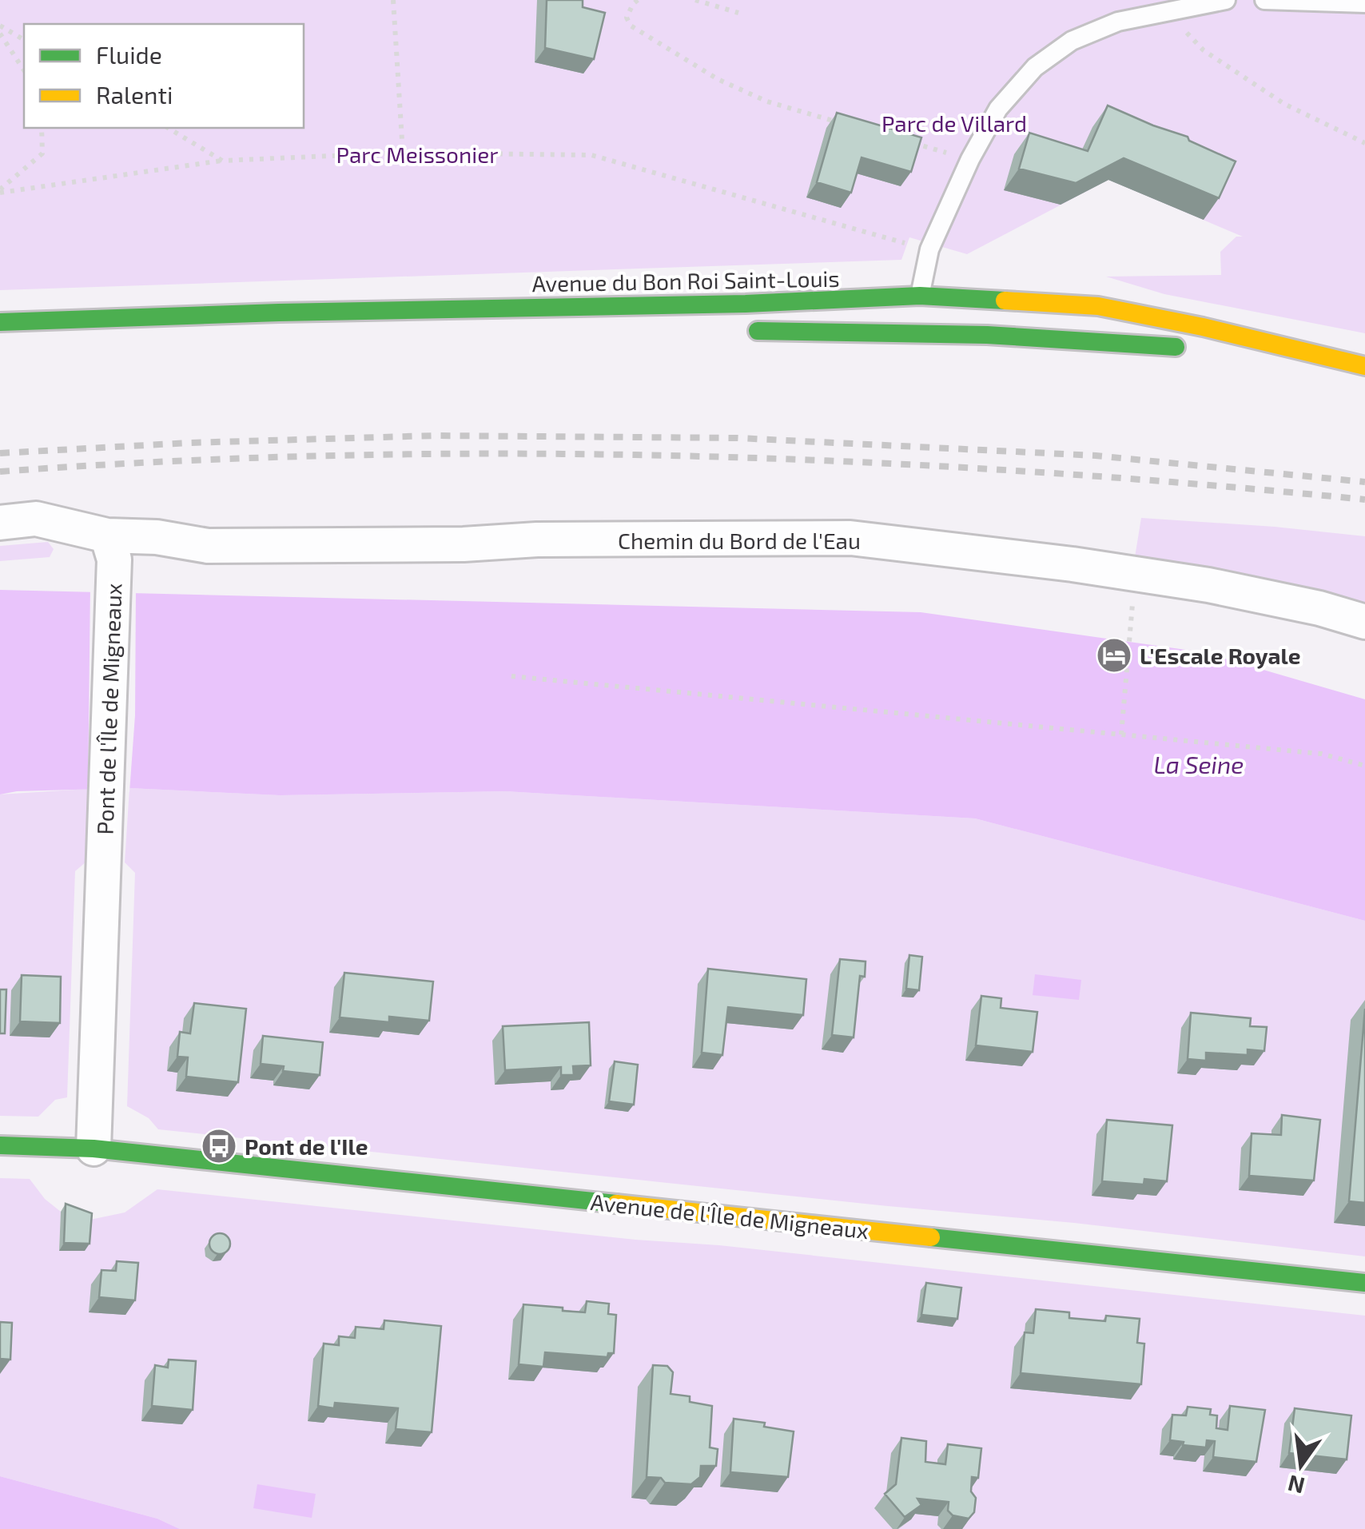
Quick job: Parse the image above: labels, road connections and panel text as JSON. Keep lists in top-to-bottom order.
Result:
{
  "streets": {
    "main road": ["Avenue du Bon Roi Saint-Louis", "Avenue de l'Île de Migneaux"],
    "street": ["Chemin du Bord de l'Eau", "Pont de l'Île de Migneaux"]
  },
  "crossings": [
    ["Chemin du Bord de l'Eau", "Pont de l'Île de Migneaux"],
    ["Pont de l'Île de Migneaux", "Avenue de l'Île de Migneaux"]
  ],
  "water": ["La Seine"],
  "parks": ["Parc de Villard", "Parc Meissonier"],
  "places": {
    "hotel": ["L'Escale Royale"],
    "bus stop": ["Pont de l'Ile"]
  },
  "legend": ["Fluide", "Ralenti"],
  "north": "bottom"
}
